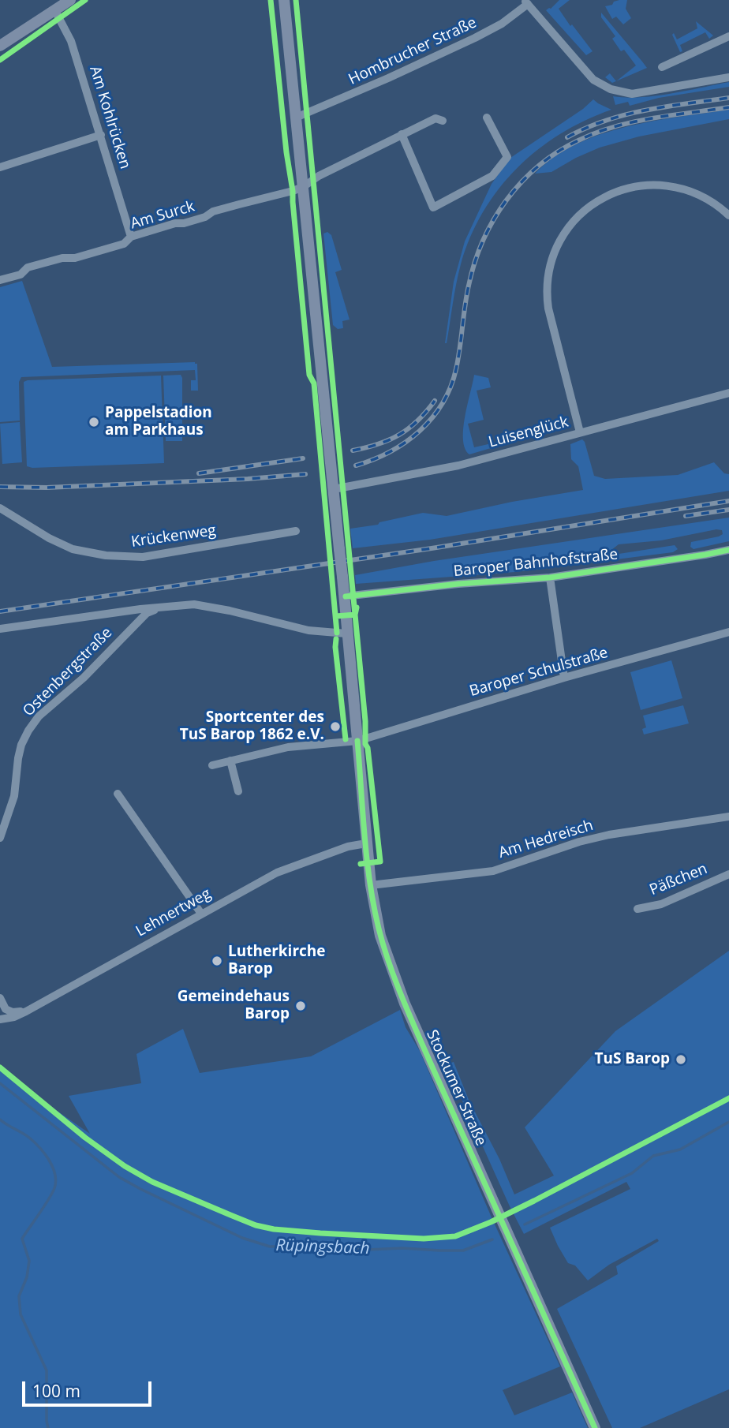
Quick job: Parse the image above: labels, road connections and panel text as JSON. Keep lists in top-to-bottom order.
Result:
{
  "streets": {
    "main road": ["Stockumer Straße"],
    "street": [
      "Hombrucher Straße",
      "Am Kohlrücken",
      "Am Surck",
      "Luisenglück",
      "Krückenweg",
      "Baroper Bahnhofstraße",
      "Ostenbergstraße",
      "Baroper Schulstraße",
      "Am Hedreisch",
      "Päßchen",
      "Lehnertweg"
    ]
  },
  "crossings": [
    ["Hombrucher Straße", "Stockumer Straße"],
    ["Am Kohlrücken", "Am Surck"],
    ["Am Surck", "Stockumer Straße"],
    ["Luisenglück", "Stockumer Straße"],
    ["Baroper Bahnhofstraße", "Stockumer Straße"],
    ["Ostenbergstraße", "Stockumer Straße"],
    ["Baroper Schulstraße", "Stockumer Straße"],
    ["Am Hedreisch", "Stockumer Straße"],
    ["Lehnertweg", "Stockumer Straße"]
  ],
  "water": ["Rüpingsbach"],
  "places": [
    "Pappelstadion am Parkhaus",
    "Sportcenter des TuS Barop 1862 e.V.",
    "Lutherkirche Barop",
    "Gemeindehaus Barop",
    "TuS Barop"
  ],
  "scale_bar": "100 m"
}
